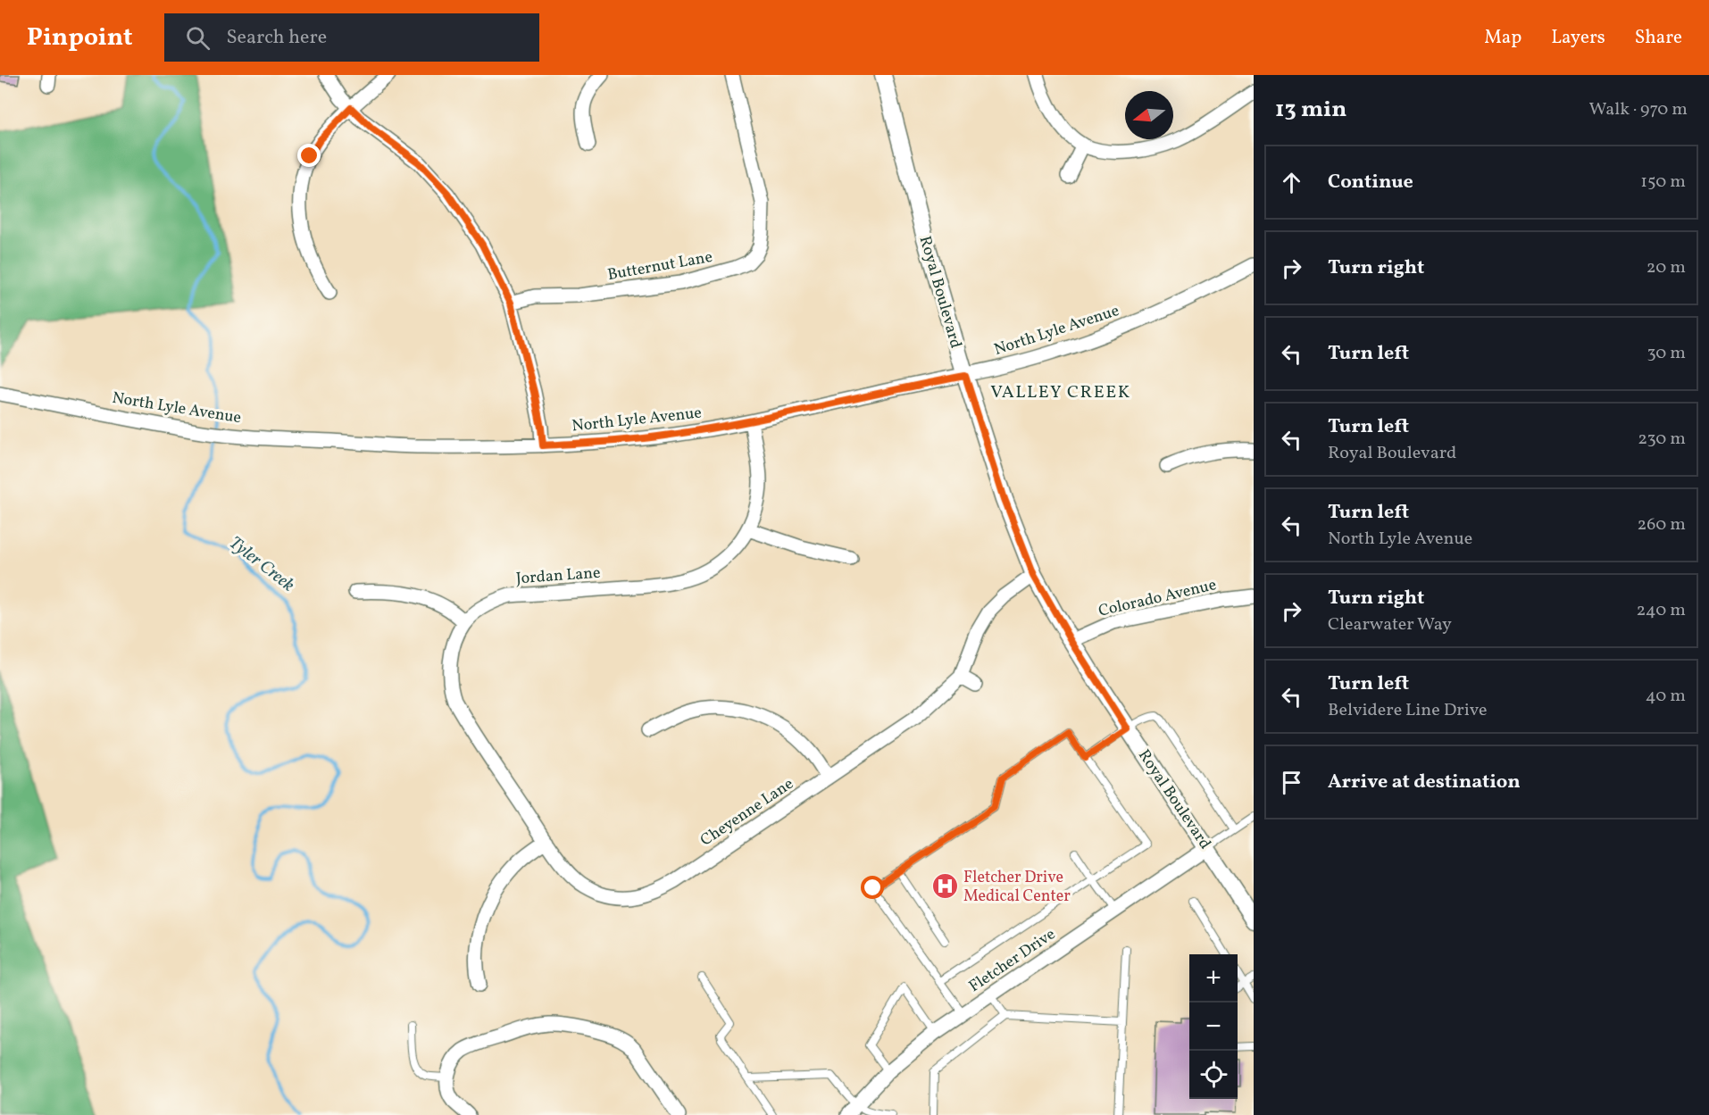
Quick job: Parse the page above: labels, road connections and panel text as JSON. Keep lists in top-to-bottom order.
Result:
{
  "streets": {
    "street": [
      "Butternut Lane",
      "Royal Boulevard",
      "North Lyle Avenue",
      "Jordan Lane",
      "Colorado Avenue",
      "Cheyenne Lane",
      "Fletcher Drive"
    ]
  },
  "crossings": [
    ["Royal Boulevard", "North Lyle Avenue"],
    ["Royal Boulevard", "Colorado Avenue"],
    ["Royal Boulevard", "Cheyenne Lane"],
    ["Royal Boulevard", "Fletcher Drive"],
    ["North Lyle Avenue", "Jordan Lane"],
    ["Jordan Lane", "Cheyenne Lane"]
  ],
  "districts": ["VALLEY CREEK"],
  "water": ["Tyler Creek"],
  "places": {
    "hospital": ["Fletcher Drive Medical Center"]
  },
  "north": "left",
  "page": {
    "header": "Pinpoint",
    "search": "Search here",
    "nav": ["Map", "Layers", "Share"],
    "heading": ["13 min", "Walk · 970 m"],
    "list": [
      ["Continue", "150 m"],
      ["Turn right", "20 m"],
      ["Turn left", "30 m"],
      ["Turn left", "Royal Boulevard", "230 m"],
      ["Turn left", "North Lyle Avenue", "260 m"],
      ["Turn right", "Clearwater Way", "240 m"],
      ["Turn left", "Belvidere Line Drive", "40 m"],
      "Arrive at destination"
    ],
    "map_buttons": ["+", "−"]
  }
}
